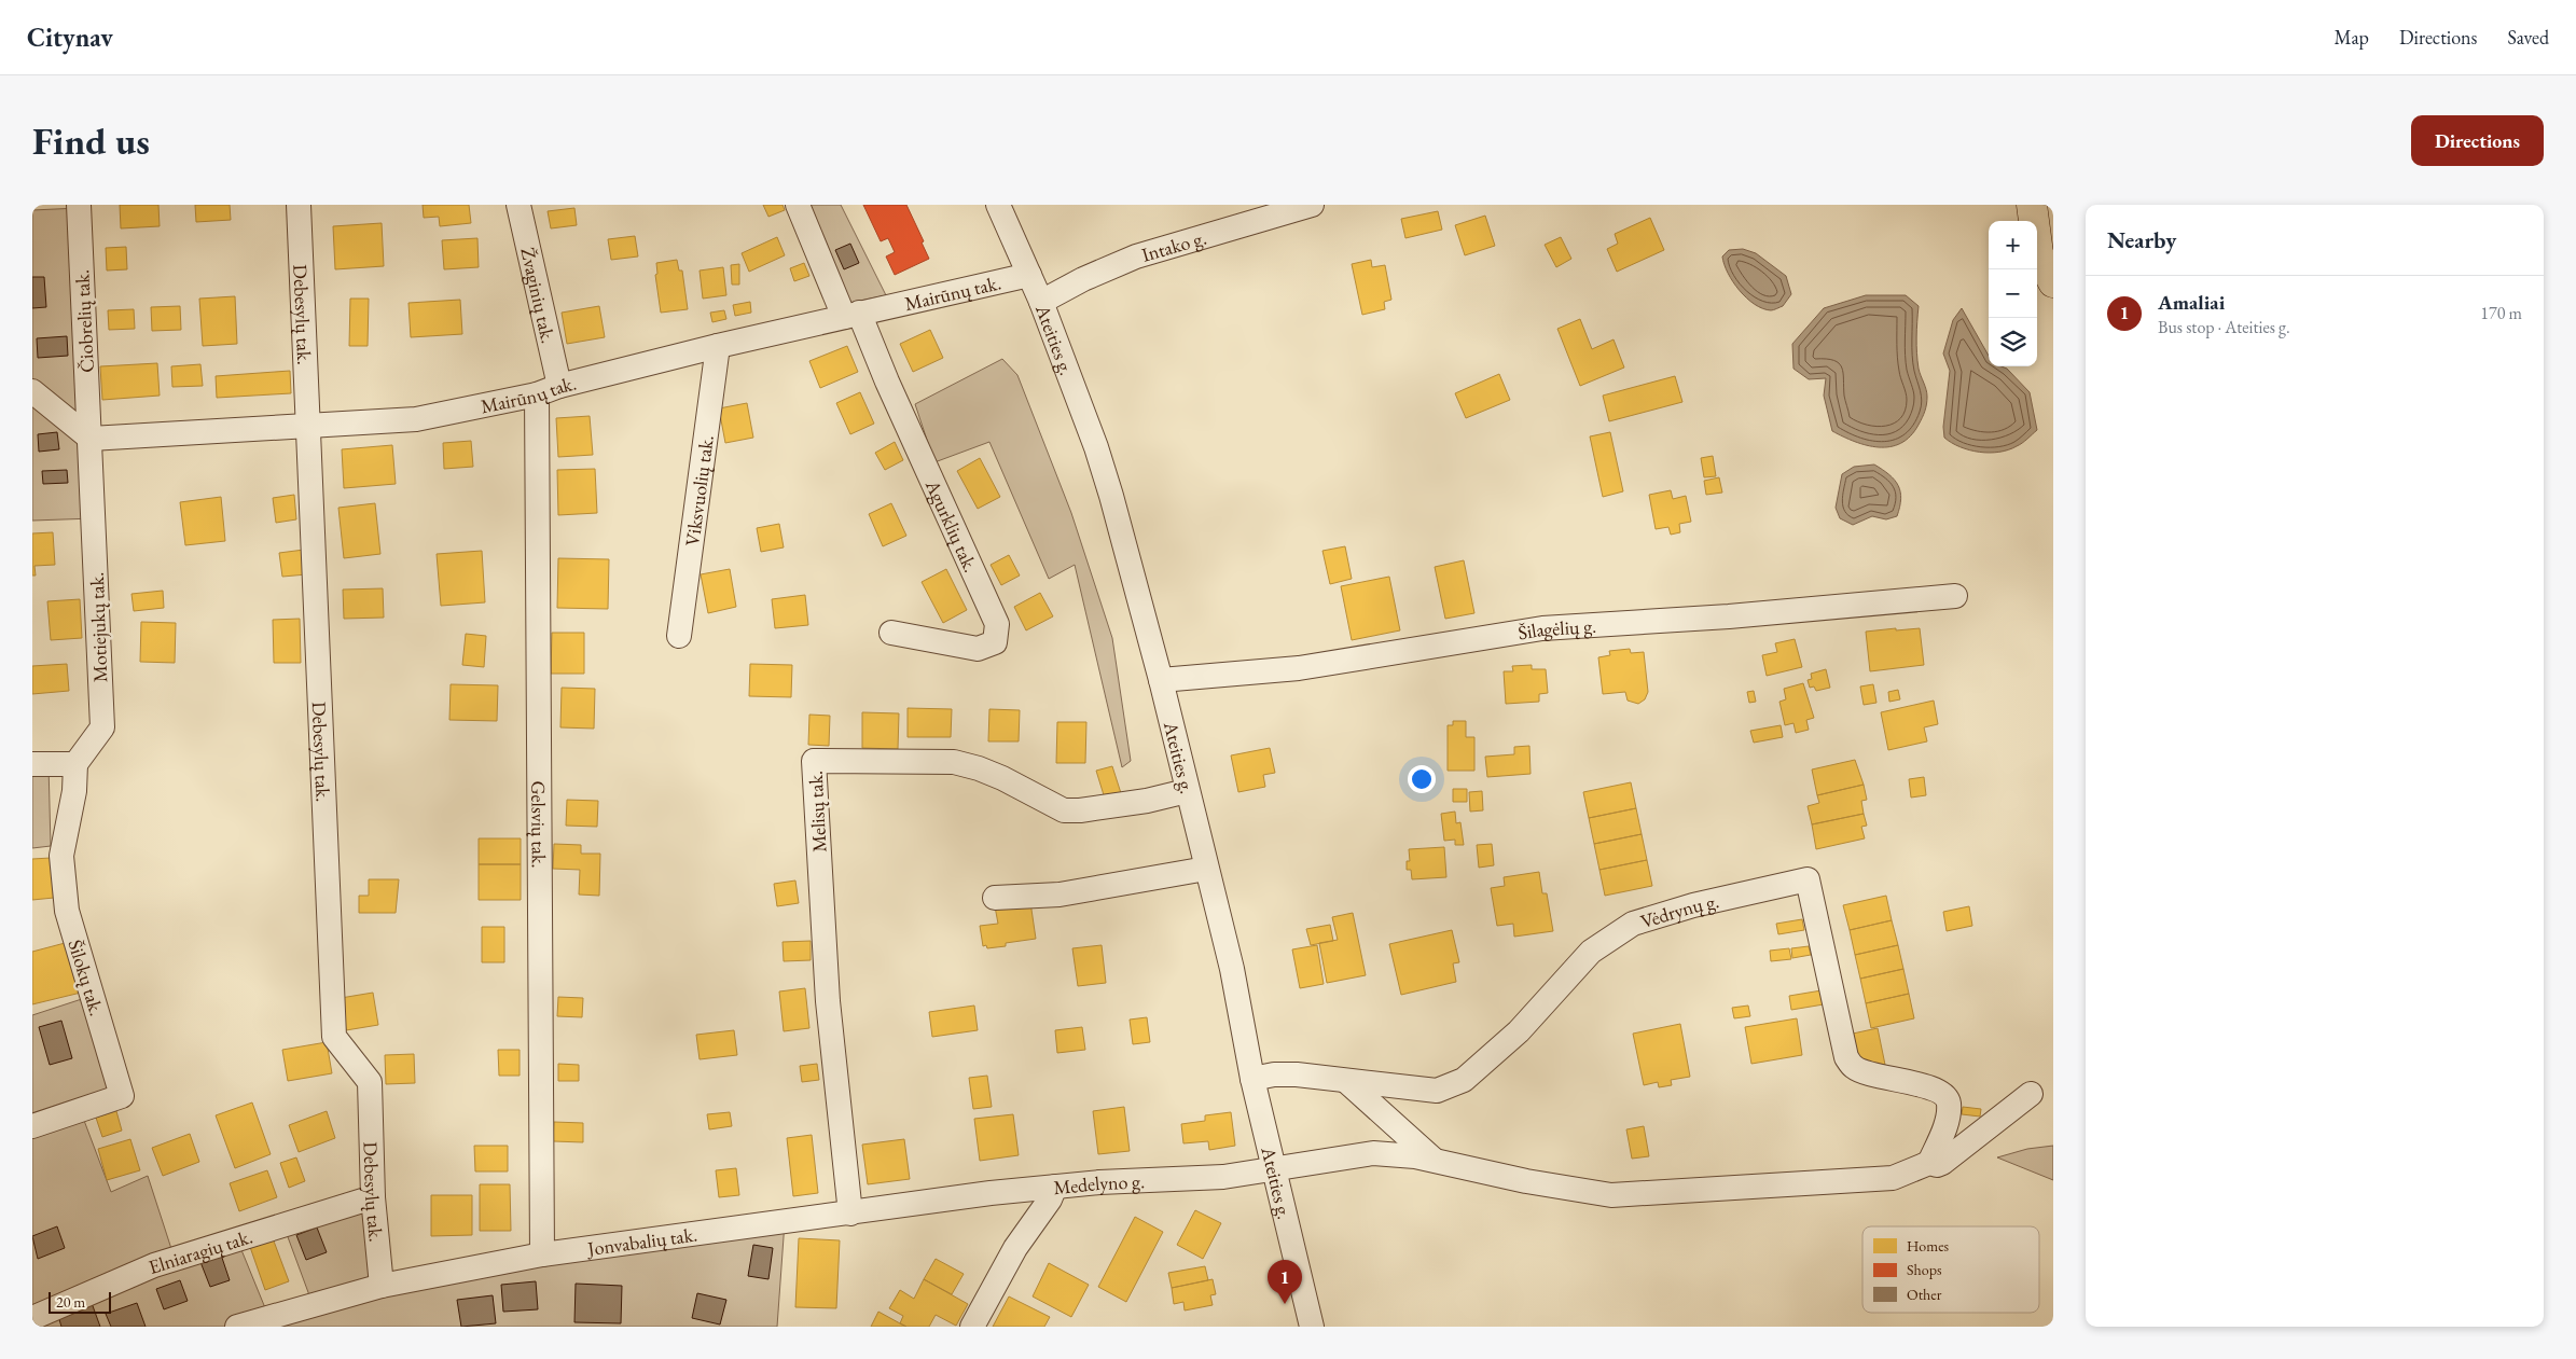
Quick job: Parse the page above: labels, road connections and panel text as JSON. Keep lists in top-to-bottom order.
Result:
{
  "streets": {
    "street": [
      "Intako g.",
      "Mairūnų tak.",
      "Žvaginių tak.",
      "Debesylų tak.",
      "Čiobrelių tak.",
      "Ateities g.",
      "Viksvuolių tak.",
      "Agurklių tak.",
      "Motiejukų tak.",
      "Šilagėlių g.",
      "Melisų tak.",
      "Gelsvių tak.",
      "Vėdrynų g.",
      "Šilokų tak.",
      "Medelyno g.",
      "Jonvabalių tak.",
      "Elniaragių tak."
    ]
  },
  "crossings": [
    ["Intako g.", "Ateities g."],
    ["Mairūnų tak.", "Žvaginių tak."],
    ["Mairūnų tak.", "Debesylų tak."],
    ["Mairūnų tak.", "Čiobrelių tak."],
    ["Mairūnų tak.", "Ateities g."],
    ["Mairūnų tak.", "Viksvuolių tak."],
    ["Mairūnų tak.", "Agurklių tak."],
    ["Mairūnų tak.", "Motiejukų tak."],
    ["Mairūnų tak.", "Gelsvių tak."],
    ["Debesylų tak.", "Jonvabalių tak."],
    ["Debesylų tak.", "Elniaragių tak."],
    ["Čiobrelių tak.", "Motiejukų tak."],
    ["Ateities g.", "Šilagėlių g."],
    ["Ateities g.", "Melisų tak."],
    ["Ateities g.", "Vėdrynų g."],
    ["Ateities g.", "Medelyno g."],
    ["Motiejukų tak.", "Šilokų tak."],
    ["Melisų tak.", "Jonvabalių tak."],
    ["Gelsvių tak.", "Jonvabalių tak."],
    ["Vėdrynų g.", "Medelyno g."],
    ["Medelyno g.", "Jonvabalių tak."]
  ],
  "legend": ["Homes", "Shops", "Other"],
  "scale_bar": "20 m",
  "page": {
    "header": "Citynav",
    "nav": ["Map", "Directions", "Saved"],
    "buttons": "Directions",
    "title": "Find us",
    "heading": "Nearby",
    "map_buttons": ["+", "−"],
    "list": [
      {
        "mark": "1",
        "name": "Amaliai",
        "note": "Bus stop · Ateities g.",
        "value": "170 m"
      }
    ],
    "pins": "1",
    "scale": "20 m"
  }
}
